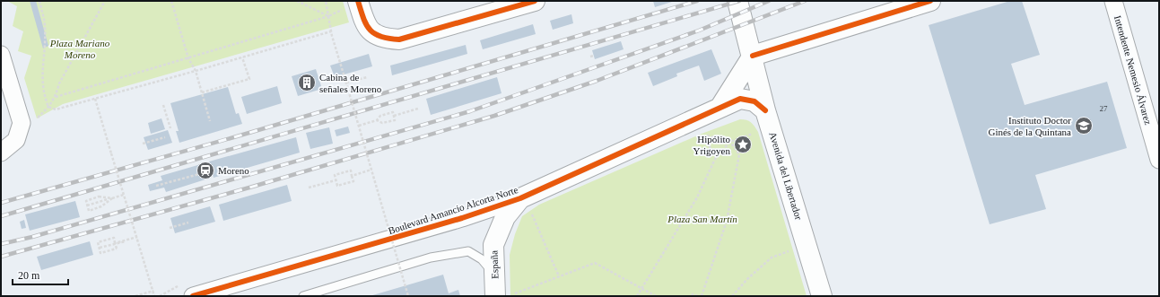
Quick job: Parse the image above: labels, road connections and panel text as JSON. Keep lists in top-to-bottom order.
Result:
{
  "streets": {
    "street": [
      "Intendente Nemesio Álvarez",
      "Avenida del Libertador",
      "Boulevard Amancio Alcorta Norte",
      "España"
    ]
  },
  "crossings": [
    ["Avenida del Libertador", "Boulevard Amancio Alcorta Norte"],
    ["Boulevard Amancio Alcorta Norte", "España"]
  ],
  "parks": ["Plaza Mariano Moreno", "Plaza San Martín"],
  "places": {
    "building": ["Cabina de señales Moreno"],
    "school or university": ["Instituto Doctor Ginés de la Quintana"],
    "place": ["Hipólito Yrigoyen"],
    "station": ["Moreno"]
  },
  "house_numbers": ["27"],
  "scale_bar": "20 m"
}
